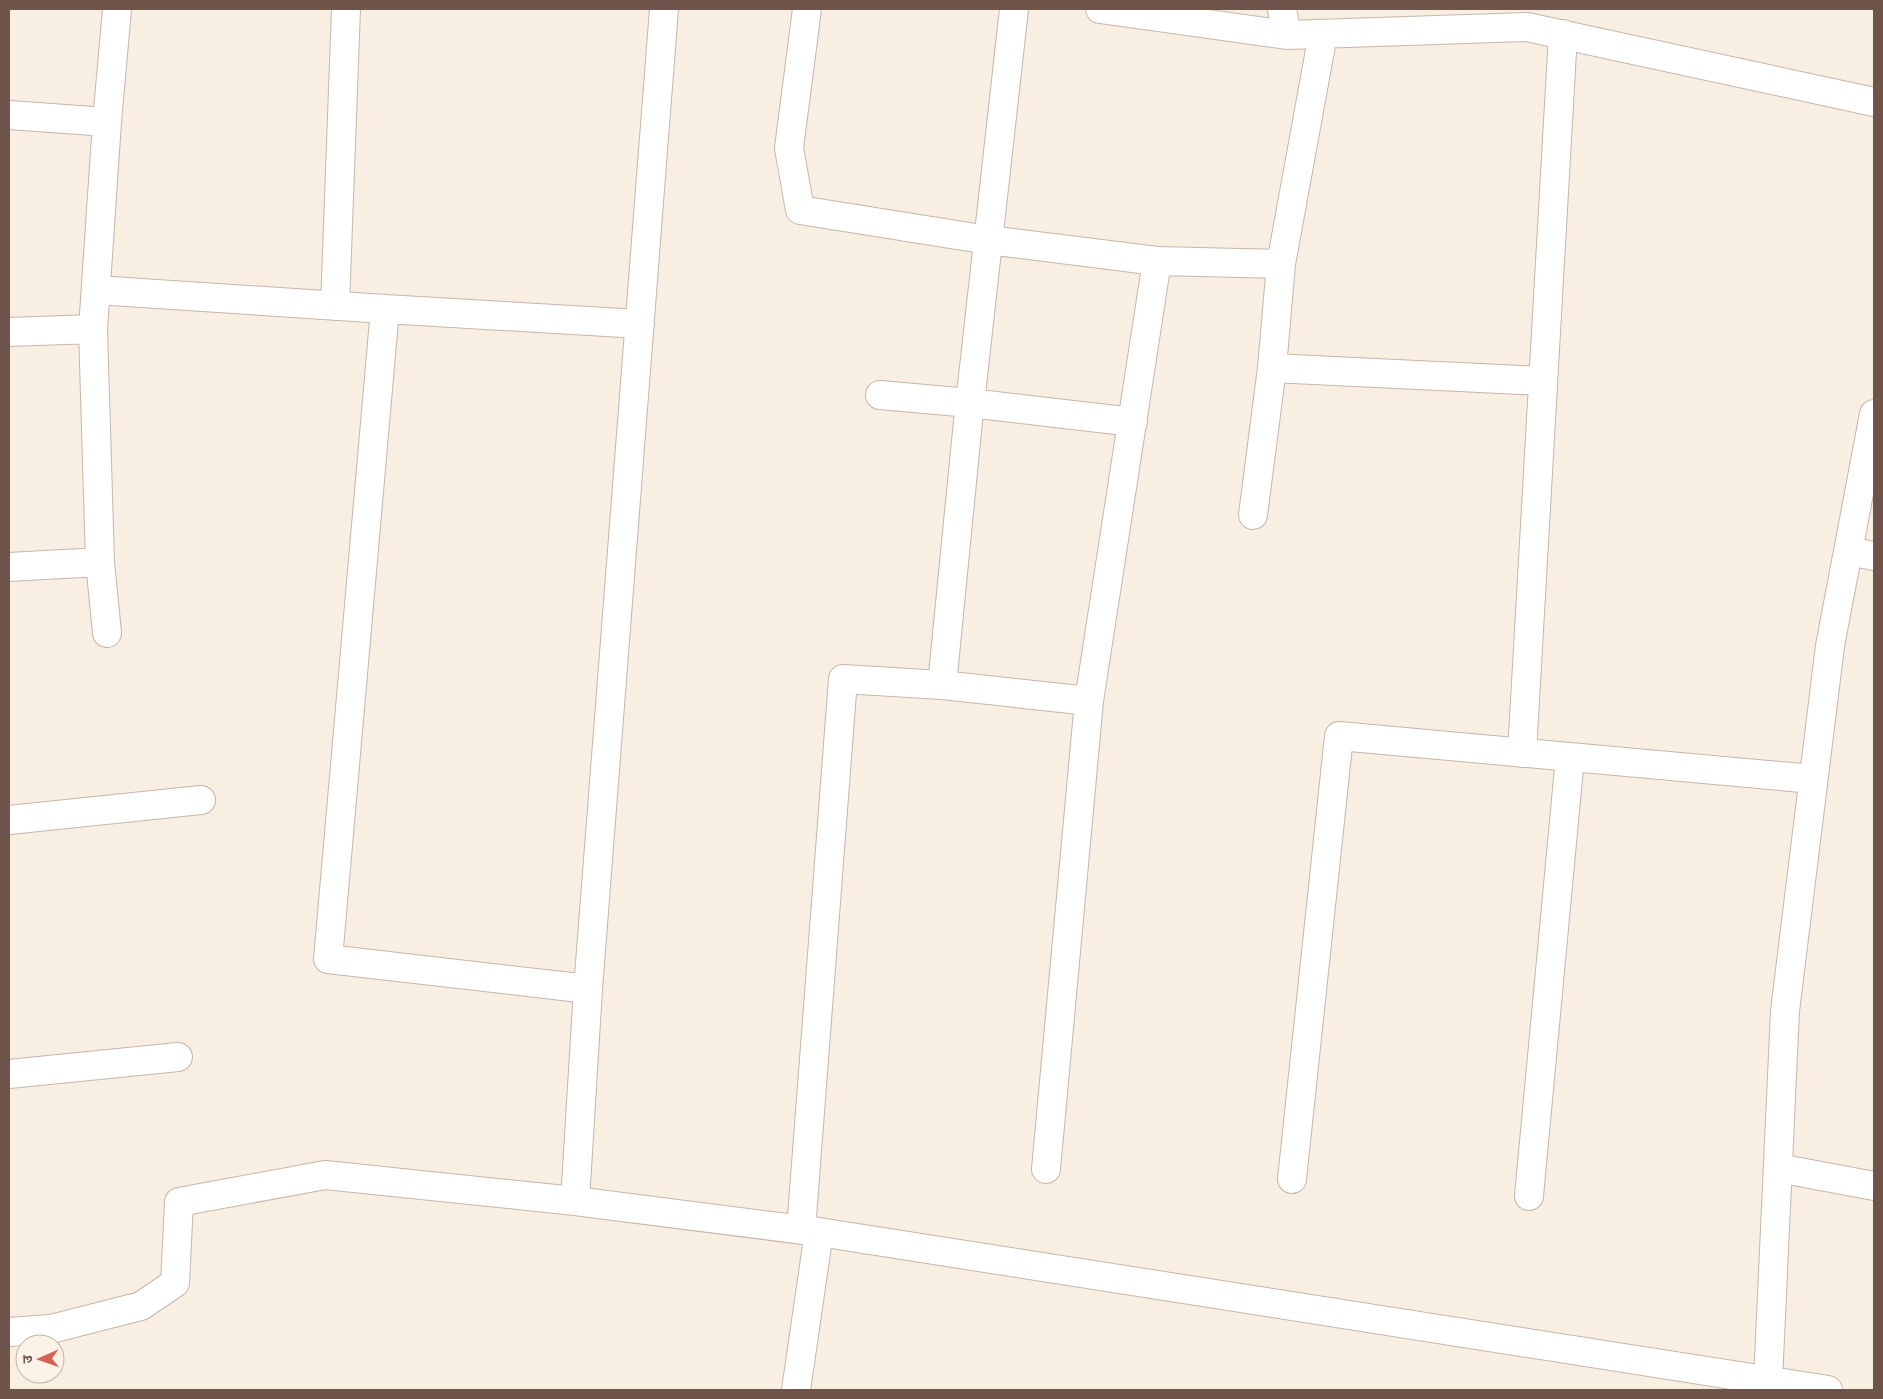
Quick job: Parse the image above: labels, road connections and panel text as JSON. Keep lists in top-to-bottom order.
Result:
{
  "north": "left"
}
